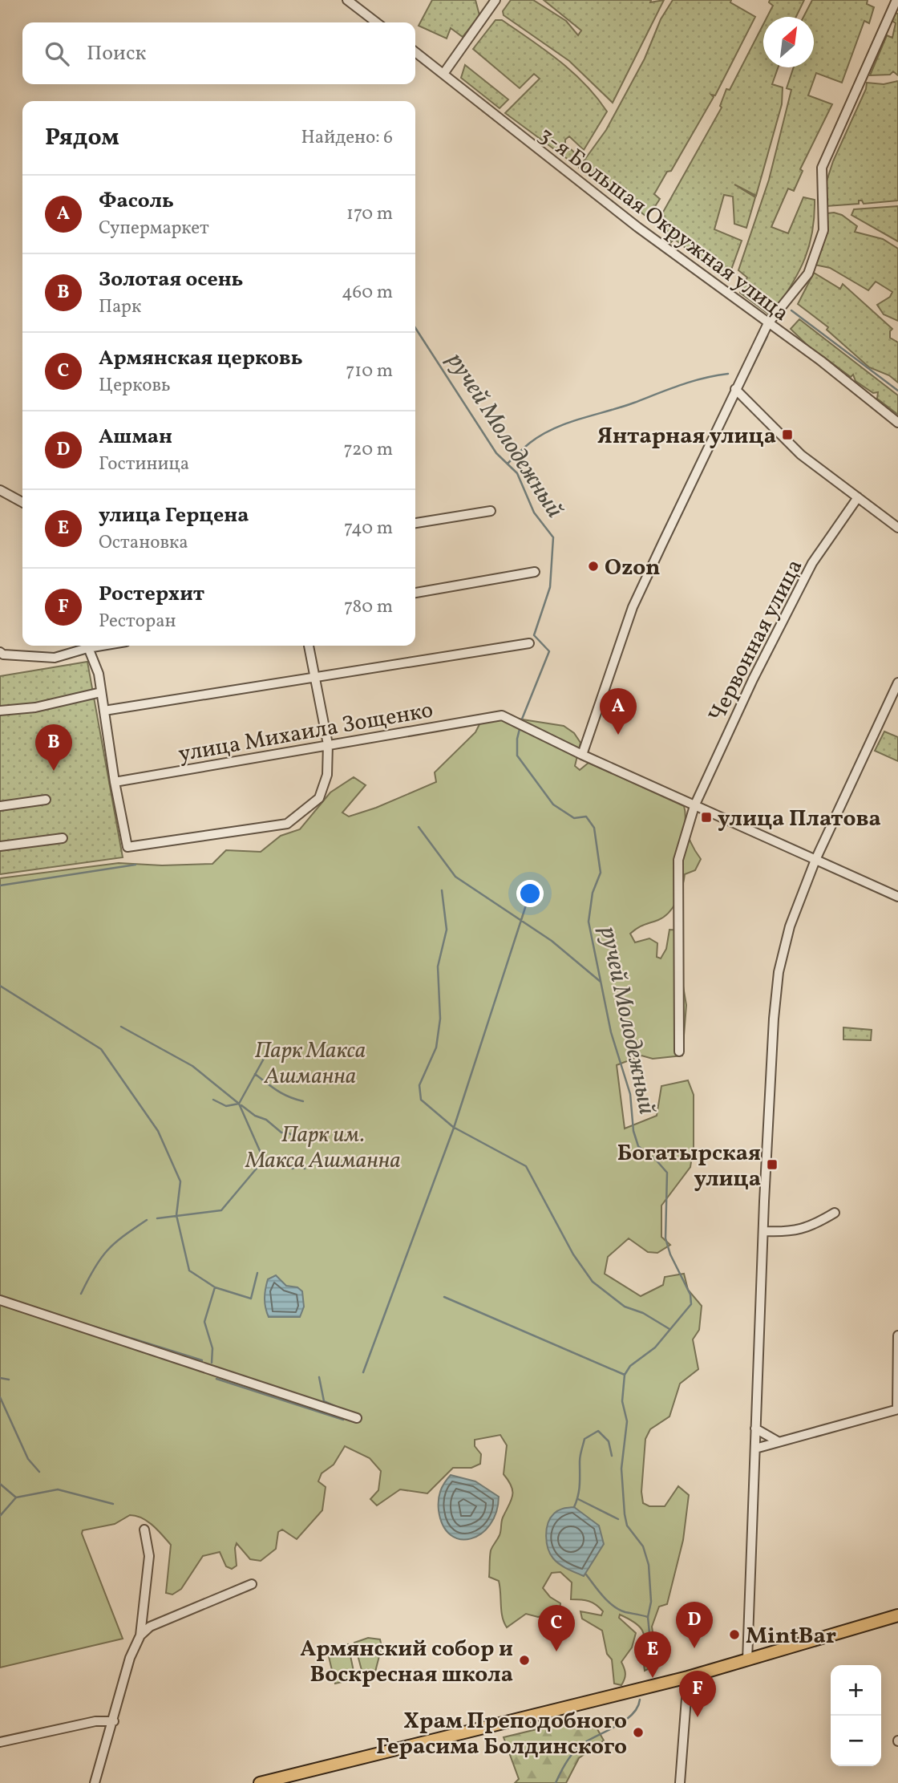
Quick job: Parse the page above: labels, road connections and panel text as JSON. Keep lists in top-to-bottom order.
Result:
{
  "streets": {
    "street": ["3-я Большая Окружная улица", "Червонная улица", "улица Михаила Зощенко"]
  },
  "water": ["ручей Молодежный"],
  "parks": ["Парк Макса Ашманна", "Парк им. Макса Ашманна"],
  "places": {
    "transit": ["Янтарная улица", "улица Платова", "Богатырская улица"],
    "other": [
      "Ozon",
      "MintBar",
      "Армянский собор и Воскресная школа",
      "Храм Преподобного Герасима Болдинского"
    ]
  },
  "north": "top right",
  "page": {
    "search": "Поиск",
    "heading": ["Рядом", "Найдено: 6"],
    "list": [
      {
        "mark": "A",
        "name": "Фасоль",
        "note": "Супермаркет",
        "value": "170 m"
      },
      {
        "mark": "B",
        "name": "Золотая осень",
        "note": "Парк",
        "value": "460 m"
      },
      {
        "mark": "C",
        "name": "Армянская церковь",
        "note": "Церковь",
        "value": "710 m"
      },
      {
        "mark": "D",
        "name": "Ашман",
        "note": "Гостиница",
        "value": "720 m"
      },
      {
        "mark": "E",
        "name": "улица Герцена",
        "note": "Остановка",
        "value": "740 m"
      },
      {
        "mark": "F",
        "name": "Ростерхит",
        "note": "Ресторан",
        "value": "780 m"
      }
    ],
    "pins": [
      "A",
      "B",
      "D",
      "C",
      "E",
      "F"
    ],
    "map_buttons": ["+", "−"]
  }
}
